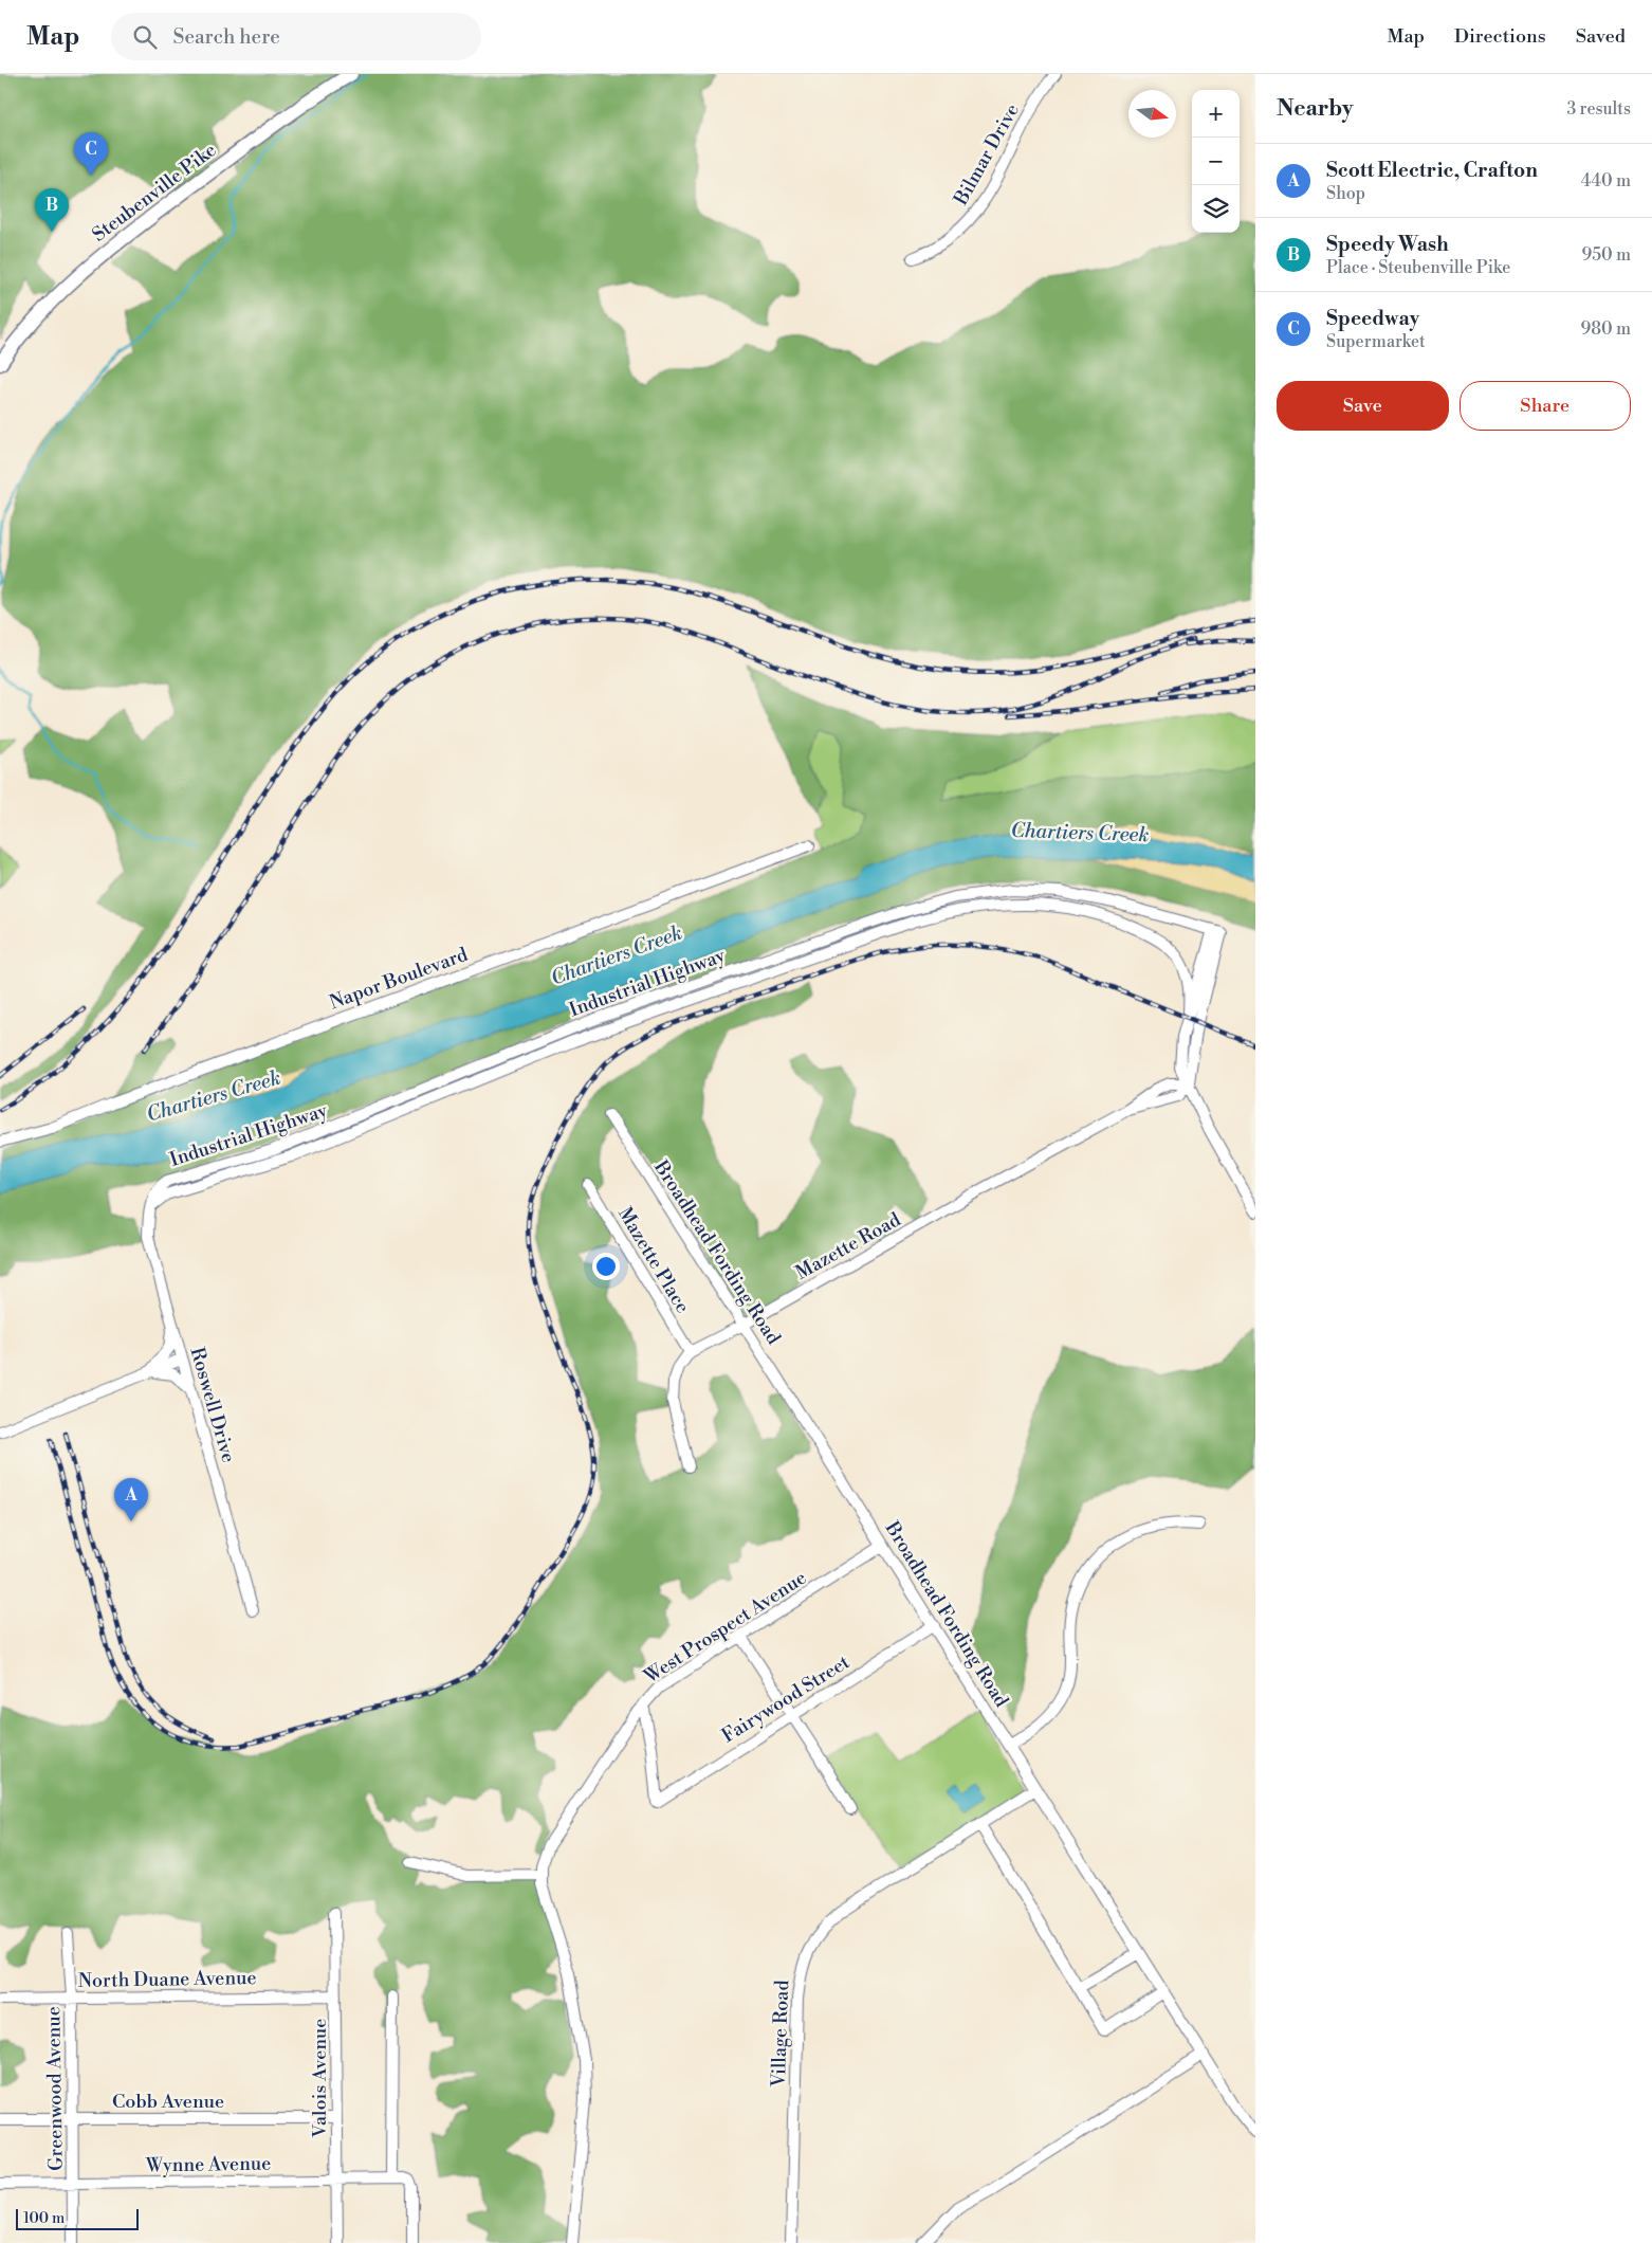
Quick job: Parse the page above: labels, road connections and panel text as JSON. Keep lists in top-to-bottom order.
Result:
{
  "streets": {
    "main road": ["Steubenville Pike"],
    "street": [
      "Bilmar Drive",
      "Napor Boulevard",
      "Industrial Highway",
      "Mazette Road",
      "Broadhead Fording Road",
      "Mazette Place",
      "Roswell Drive",
      "West Prospect Avenue",
      "Fairywood Street",
      "North Duane Avenue",
      "Village Road",
      "Valois Avenue",
      "Greenwood Avenue",
      "Cobb Avenue",
      "Wynne Avenue"
    ]
  },
  "crossings": [
    ["Industrial Highway", "Roswell Drive"],
    ["Mazette Road", "Broadhead Fording Road"],
    ["Mazette Road", "Mazette Place"],
    ["Broadhead Fording Road", "West Prospect Avenue"],
    ["Broadhead Fording Road", "Fairywood Street"],
    ["Broadhead Fording Road", "Village Road"],
    ["West Prospect Avenue", "Fairywood Street"],
    ["North Duane Avenue", "Valois Avenue"],
    ["North Duane Avenue", "Greenwood Avenue"],
    ["Valois Avenue", "Cobb Avenue"],
    ["Valois Avenue", "Wynne Avenue"],
    ["Greenwood Avenue", "Cobb Avenue"],
    ["Greenwood Avenue", "Wynne Avenue"]
  ],
  "water": ["Chartiers Creek"],
  "scale_bar": "100 m",
  "north": "right",
  "page": {
    "header": "Map",
    "search": "Search here",
    "nav": ["Map", "Directions", "Saved"],
    "heading": ["Nearby", "3 results"],
    "map_buttons": ["+", "−"],
    "pins": ["C", "B", "A"],
    "list": [
      {
        "mark": "A",
        "name": "Scott Electric, Crafton",
        "note": "Shop",
        "value": "440 m"
      },
      {
        "mark": "B",
        "name": "Speedy Wash",
        "note": "Place · Steubenville Pike",
        "value": "950 m"
      },
      {
        "mark": "C",
        "name": "Speedway",
        "note": "Supermarket",
        "value": "980 m"
      }
    ],
    "buttons": ["Save", "Share"],
    "scale": "100 m"
  }
}
